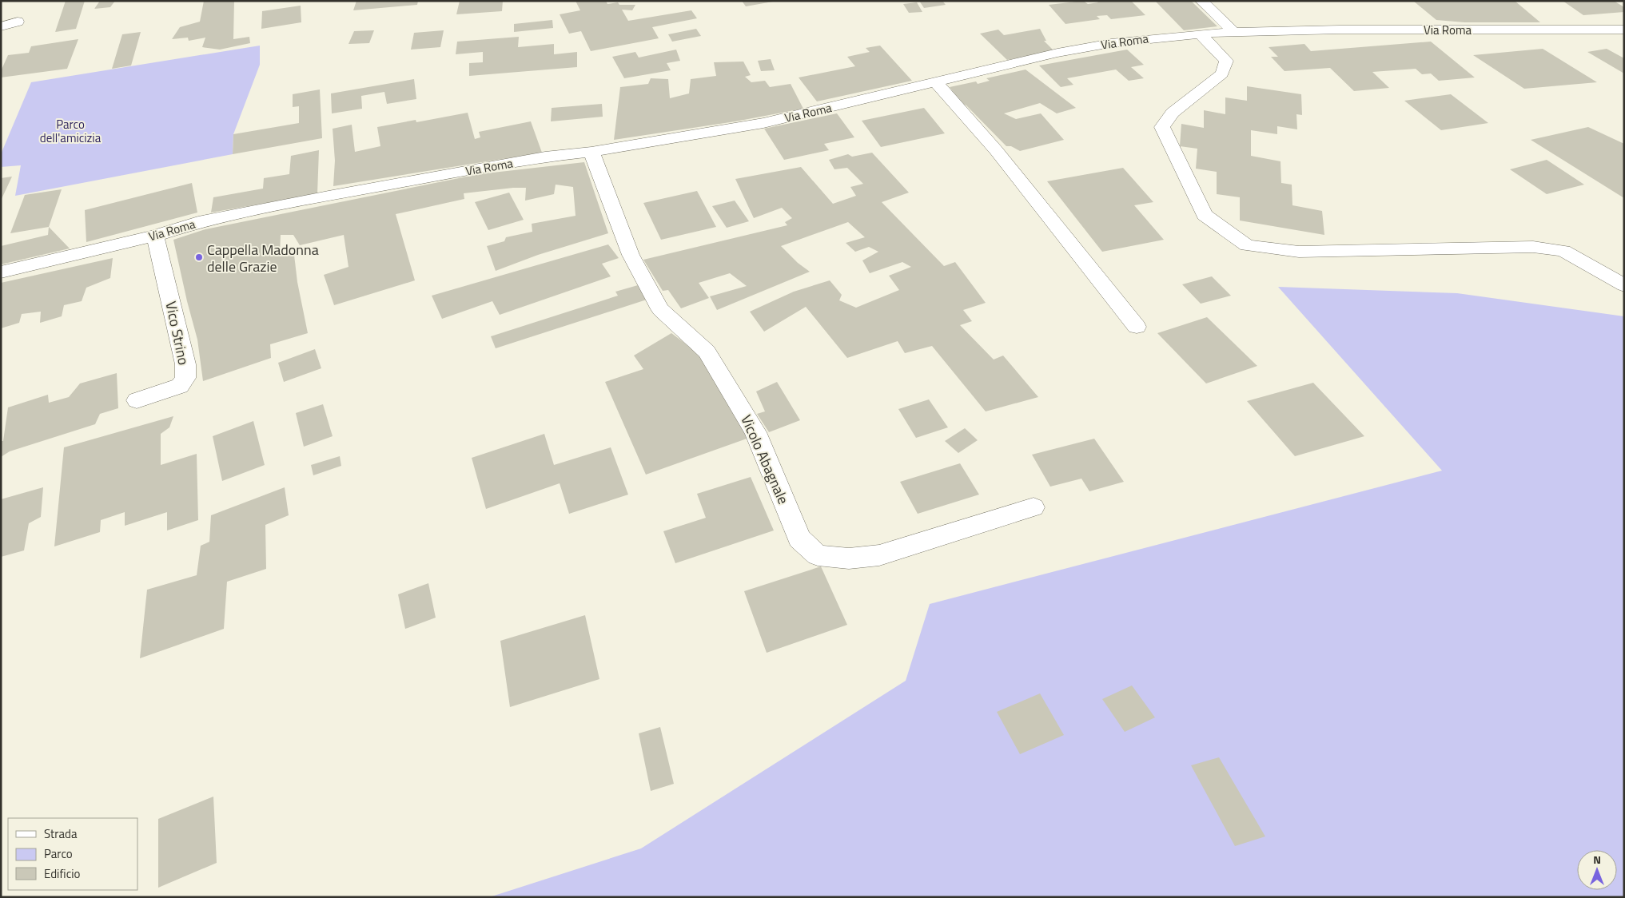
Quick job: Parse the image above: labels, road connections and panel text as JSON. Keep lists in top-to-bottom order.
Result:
{
  "streets": {
    "street": ["Via Roma", "Vico Strino", "Vicolo Abagnale"]
  },
  "crossings": [
    ["Via Roma", "Vico Strino"],
    ["Via Roma", "Vicolo Abagnale"]
  ],
  "parks": ["Parco dell'amicizia"],
  "places": ["Cappella Madonna delle Grazie"],
  "legend": ["Strada", "Parco", "Edificio"],
  "north": "top"
}
